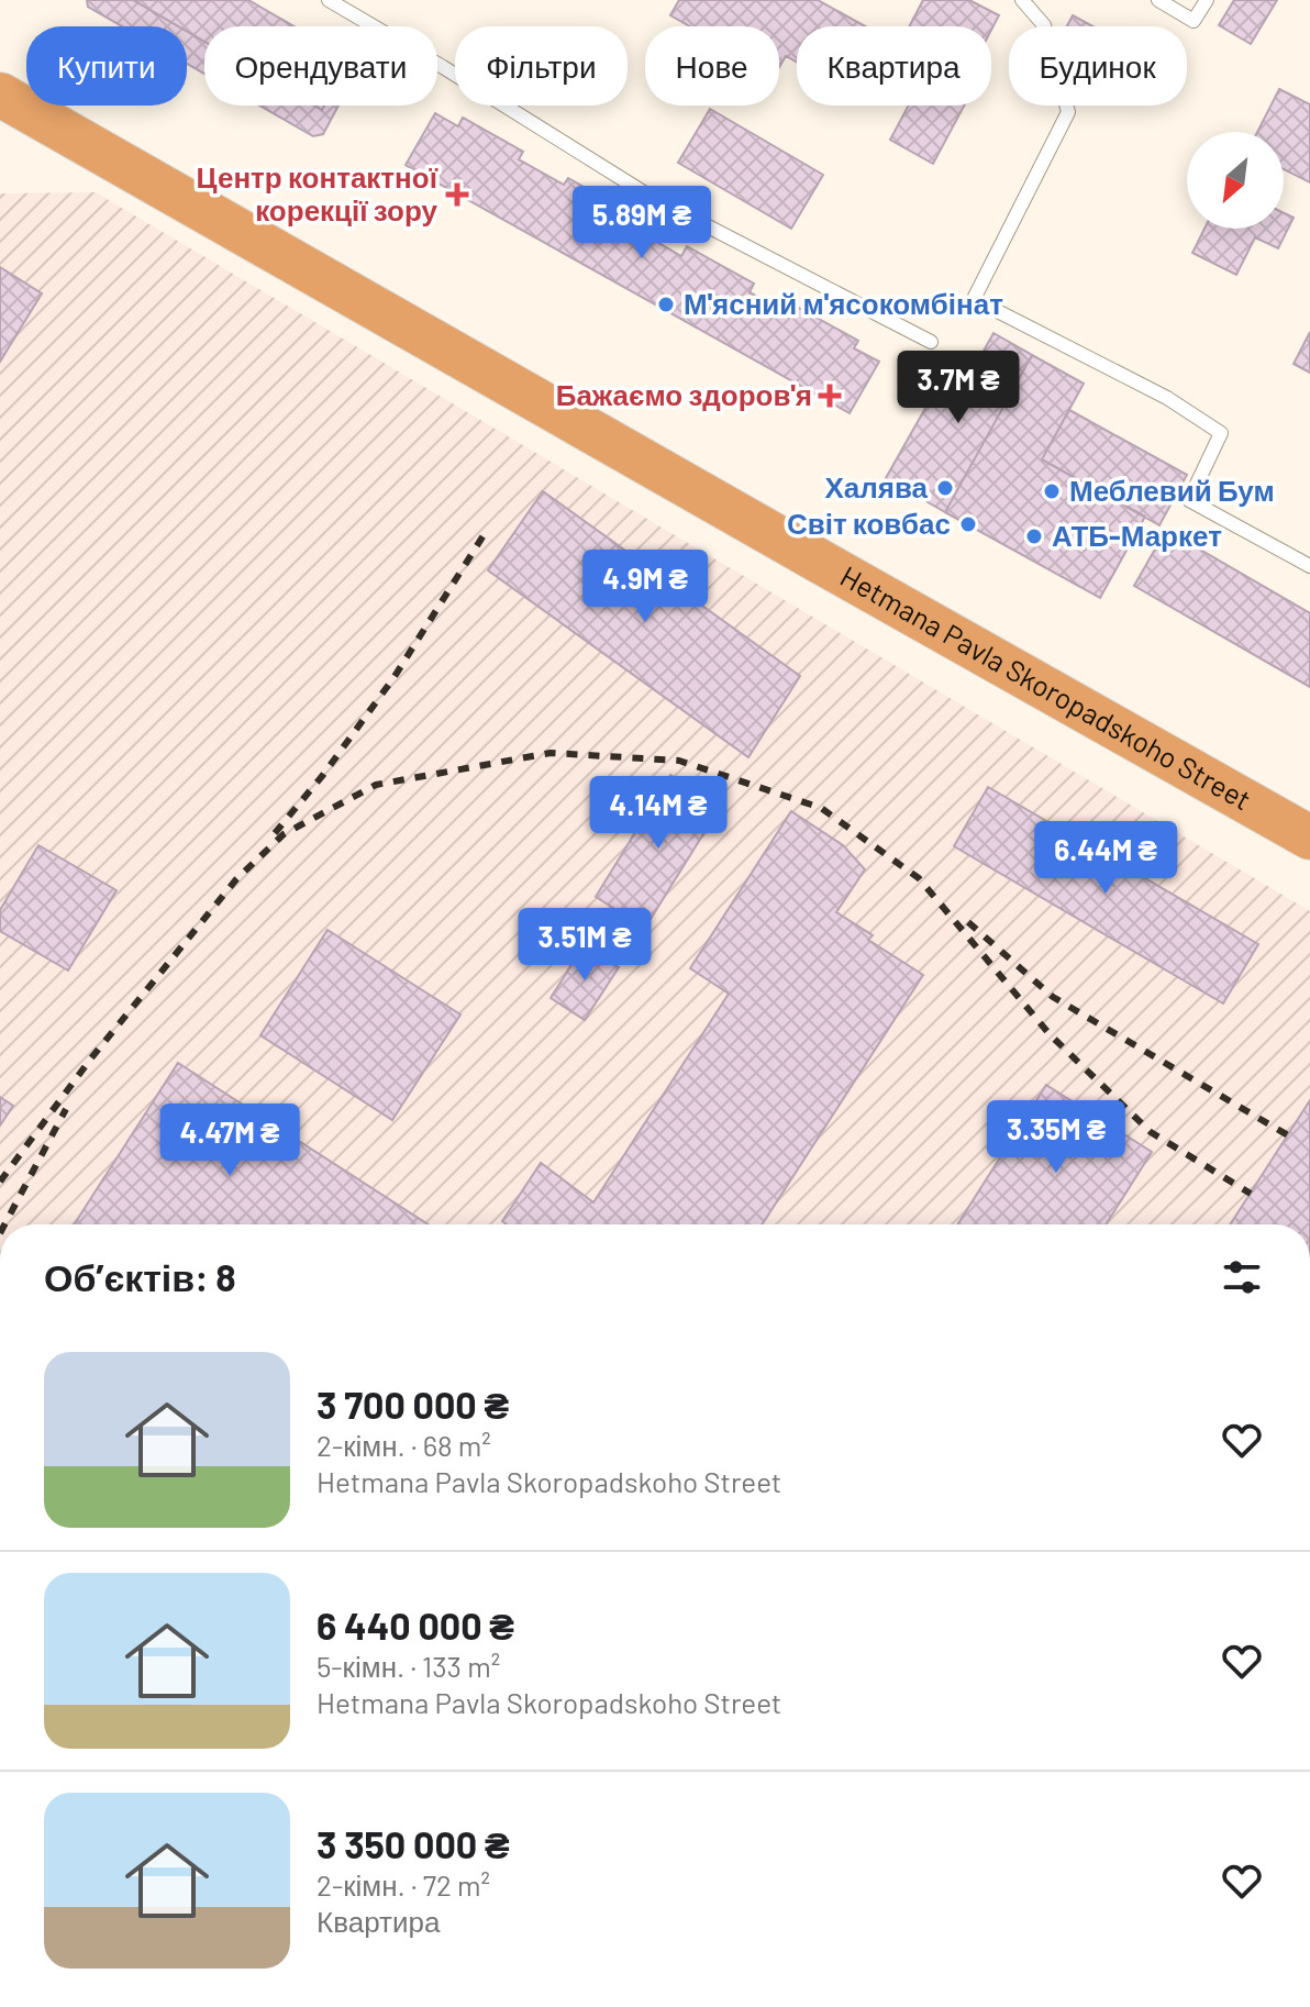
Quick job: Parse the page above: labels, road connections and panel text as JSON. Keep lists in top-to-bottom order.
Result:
{
  "streets": {
    "main road": ["Hetmana Pavla Skoropadskoho Street"]
  },
  "places": {
    "health": ["Центр контактної корекції зору", "Бажаємо здоров'я"],
    "other": [
      "М'ясний м'ясокомбінат",
      "Халява",
      "Меблевий Бум",
      "Світ ковбас",
      "АТБ-Маркет"
    ]
  },
  "north": "bottom left",
  "page": {
    "chip": [
      "Купити",
      "Орендувати",
      "Фільтри",
      "Нове",
      "Квартира",
      "Будинок"
    ],
    "price": [
      "5.89M ₴",
      "3.7M ₴",
      "4.9M ₴",
      "4.14M ₴",
      "6.44M ₴",
      "3.51M ₴",
      "3.35M ₴",
      "4.47M ₴"
    ],
    "heading": "Об’єктів: 8",
    "list": [
      {
        "name": "3 700 000 ₴",
        "note": "2-кімн. · 68 m² · Hetmana Pavla Skoropadskoho Street"
      },
      {
        "name": "6 440 000 ₴",
        "note": "5-кімн. · 133 m² · Hetmana Pavla Skoropadskoho Street"
      },
      {
        "name": "3 350 000 ₴",
        "note": "2-кімн. · 72 m² · Квартира"
      }
    ]
  }
}
